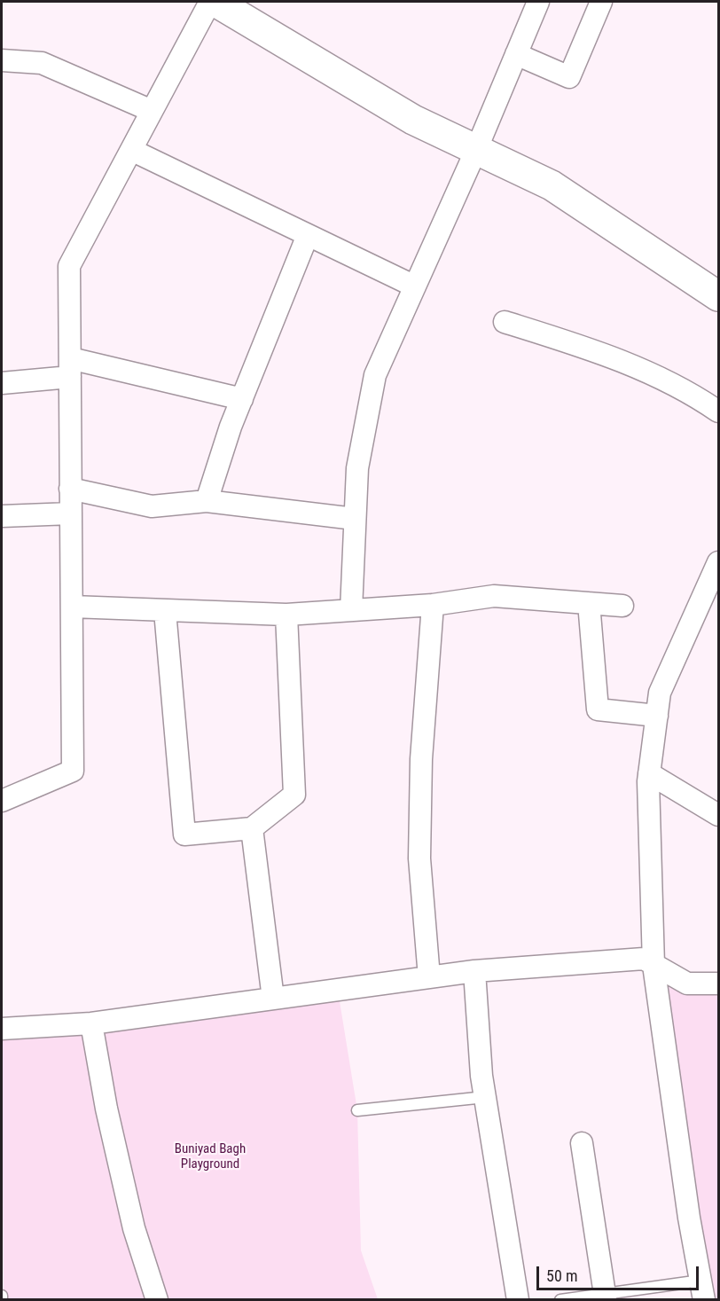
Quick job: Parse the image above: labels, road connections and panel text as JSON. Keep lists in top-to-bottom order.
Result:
{
  "parks": ["Buniyad Bagh Playground"],
  "scale_bar": "50 m"
}
